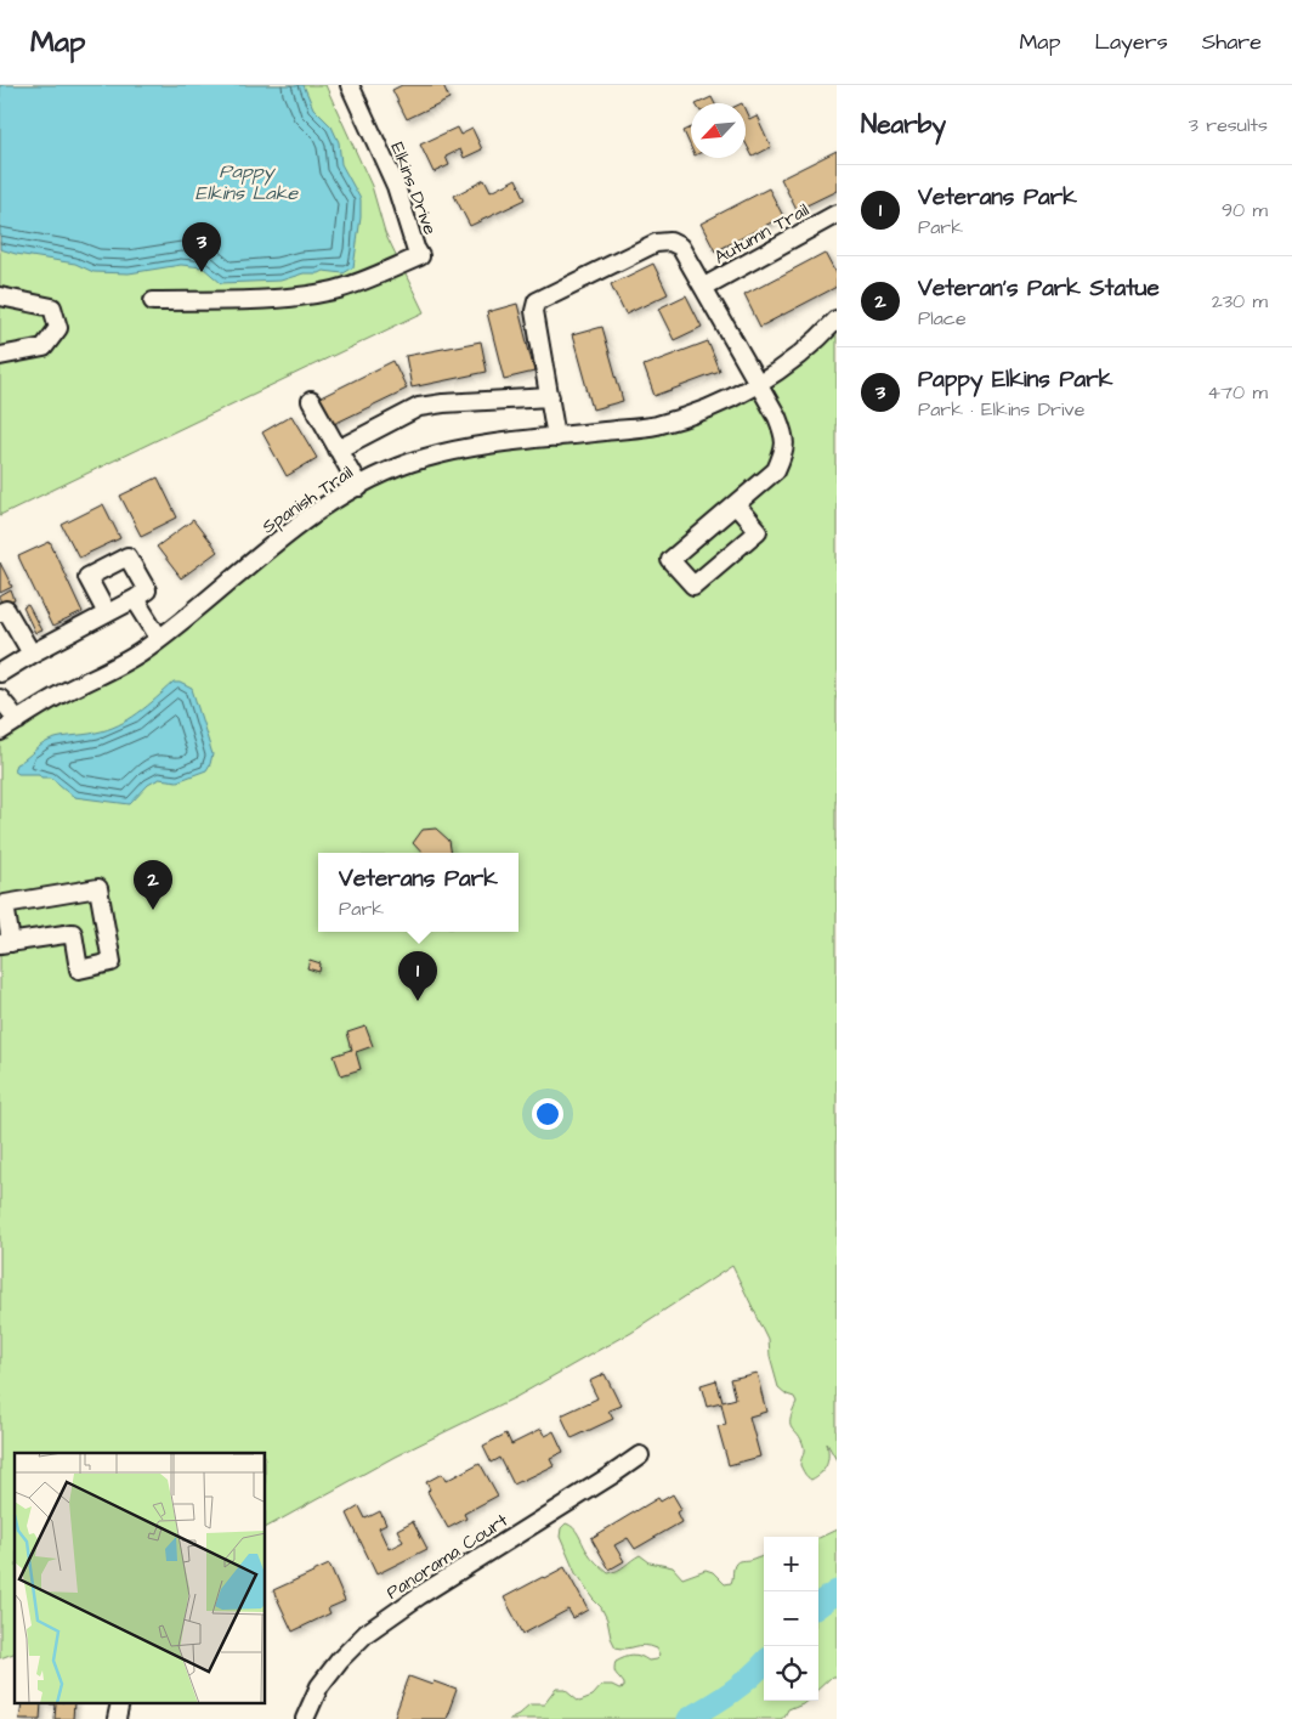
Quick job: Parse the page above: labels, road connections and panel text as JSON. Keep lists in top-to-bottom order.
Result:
{
  "streets": {
    "street": [
      "Elkins Drive",
      "Autumn Trail",
      "Spanish Trail",
      "Panorama Court"
    ]
  },
  "water": ["Pappy Elkins Lake"],
  "north": "bottom left",
  "page": {
    "header": "Map",
    "nav": ["Map", "Layers", "Share"],
    "heading": ["Nearby", "3 results"],
    "list": [
      {
        "mark": "1",
        "name": "Veterans Park",
        "note": "Park",
        "value": "90 m"
      },
      {
        "mark": "2",
        "name": "Veteran's Park Statue",
        "note": "Place",
        "value": "230 m"
      },
      {
        "mark": "3",
        "name": "Pappy Elkins Park",
        "note": "Park · Elkins Drive",
        "value": "470 m"
      }
    ],
    "pins": ["3", "2", "1"],
    "popup": ["Veterans Park", "Park"],
    "map_buttons": ["+", "−"]
  }
}
